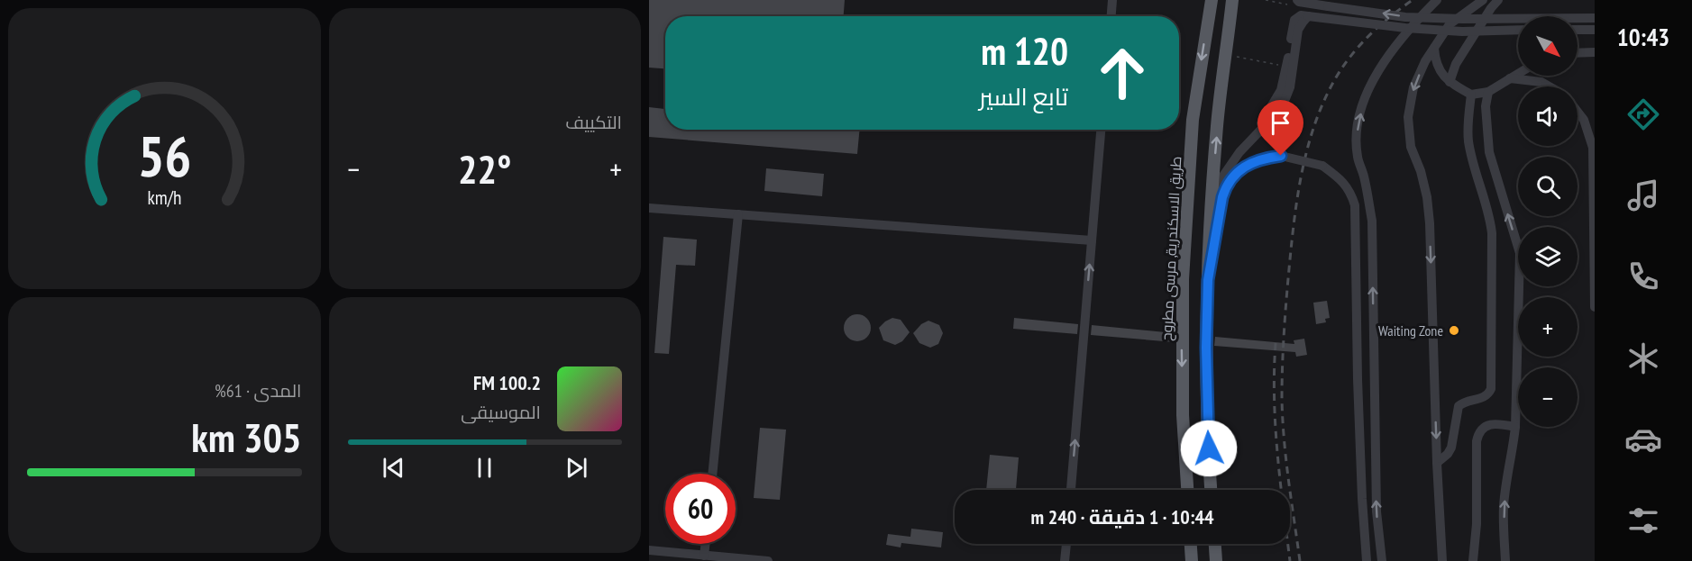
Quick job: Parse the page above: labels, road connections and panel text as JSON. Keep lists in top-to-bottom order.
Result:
{
  "streets": {
    "main road": ["طريق الاسكندرية, مرسى مطروح"]
  },
  "places": ["Waiting Zone"],
  "north": "bottom right",
  "page": {
    "tabs": "10:43",
    "tile": [
      "التكييف",
      ["المدى · 61%", "305 km"]
    ],
    "map_buttons": ["+", "−"],
    "turn": ["120 m", "تابع السير"],
    "heat": ["−", "22°", "+"],
    "song": ["100.2 FM", "الموسيقى"],
    "limit": "60",
    "trip": "10:44 · 1 دقيقة · 240 m",
    "gauge": ["56", "km/h"]
  }
}
